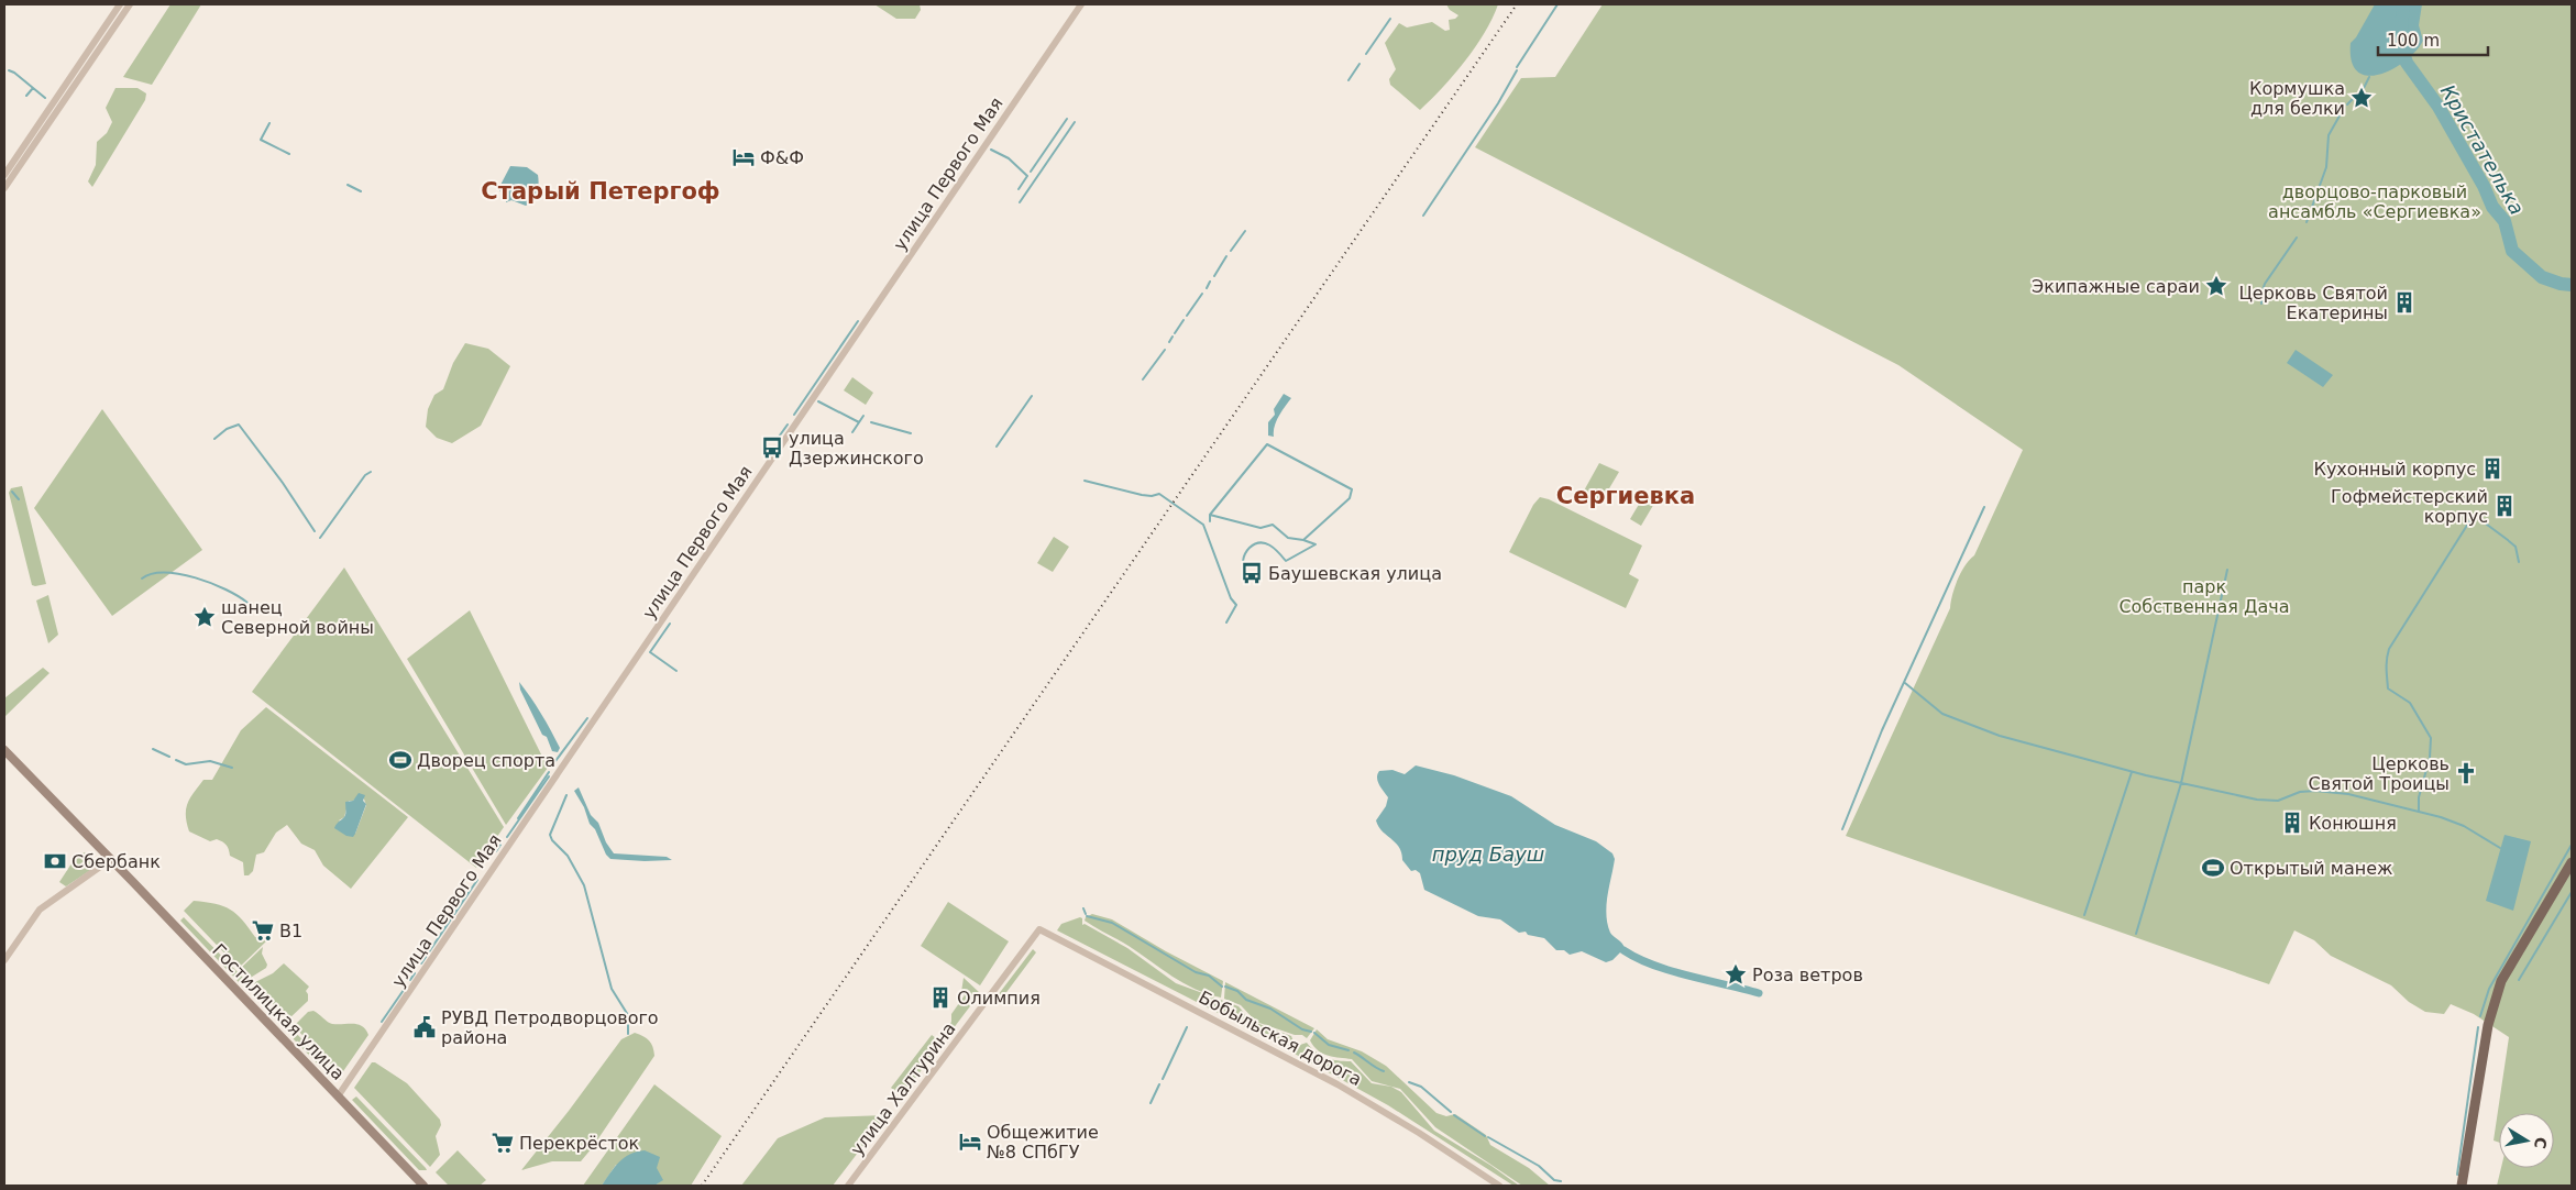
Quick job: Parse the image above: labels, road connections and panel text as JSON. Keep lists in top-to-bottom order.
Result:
{
  "streets": {
    "main road": ["Гостилицкая улица"],
    "street": ["улица Первого Мая", "Бобыльская дорога", "улица Халтурина"]
  },
  "crossings": [
    ["улица Первого Мая", "Гостилицкая улица"],
    ["Бобыльская дорога", "улица Халтурина"]
  ],
  "districts": ["Старый Петергоф", "Сергиевка"],
  "water": ["Кристателька", "пруд Бауш"],
  "parks": ["дворцово-парковый ансамбль «Сергиевка»", "парк Собственная Дача"],
  "places": {
    "place": [
      "Кормушка для белки",
      "Экипажные сараи",
      "шанец Северной войны",
      "Роза ветров"
    ],
    "hotel": ["Ф&Ф", "Общежитие №8 СПбГУ"],
    "building": [
      "Церковь Святой Екатерины",
      "Кухонный корпус",
      "Гофмейстерский корпус",
      "Конюшня",
      "Олимпия"
    ],
    "bus stop": ["улица Дзержинского", "Баушевская улица"],
    "sports": ["Дворец спорта", "Открытый манеж"],
    "church": ["Церковь Святой Троицы"],
    "bank": ["Сбербанк"],
    "supermarket": ["В1", "Перекрёсток"],
    "public building": ["РУВД Петродворцового района"]
  },
  "scale_bar": "100 m",
  "north": "right"
}
